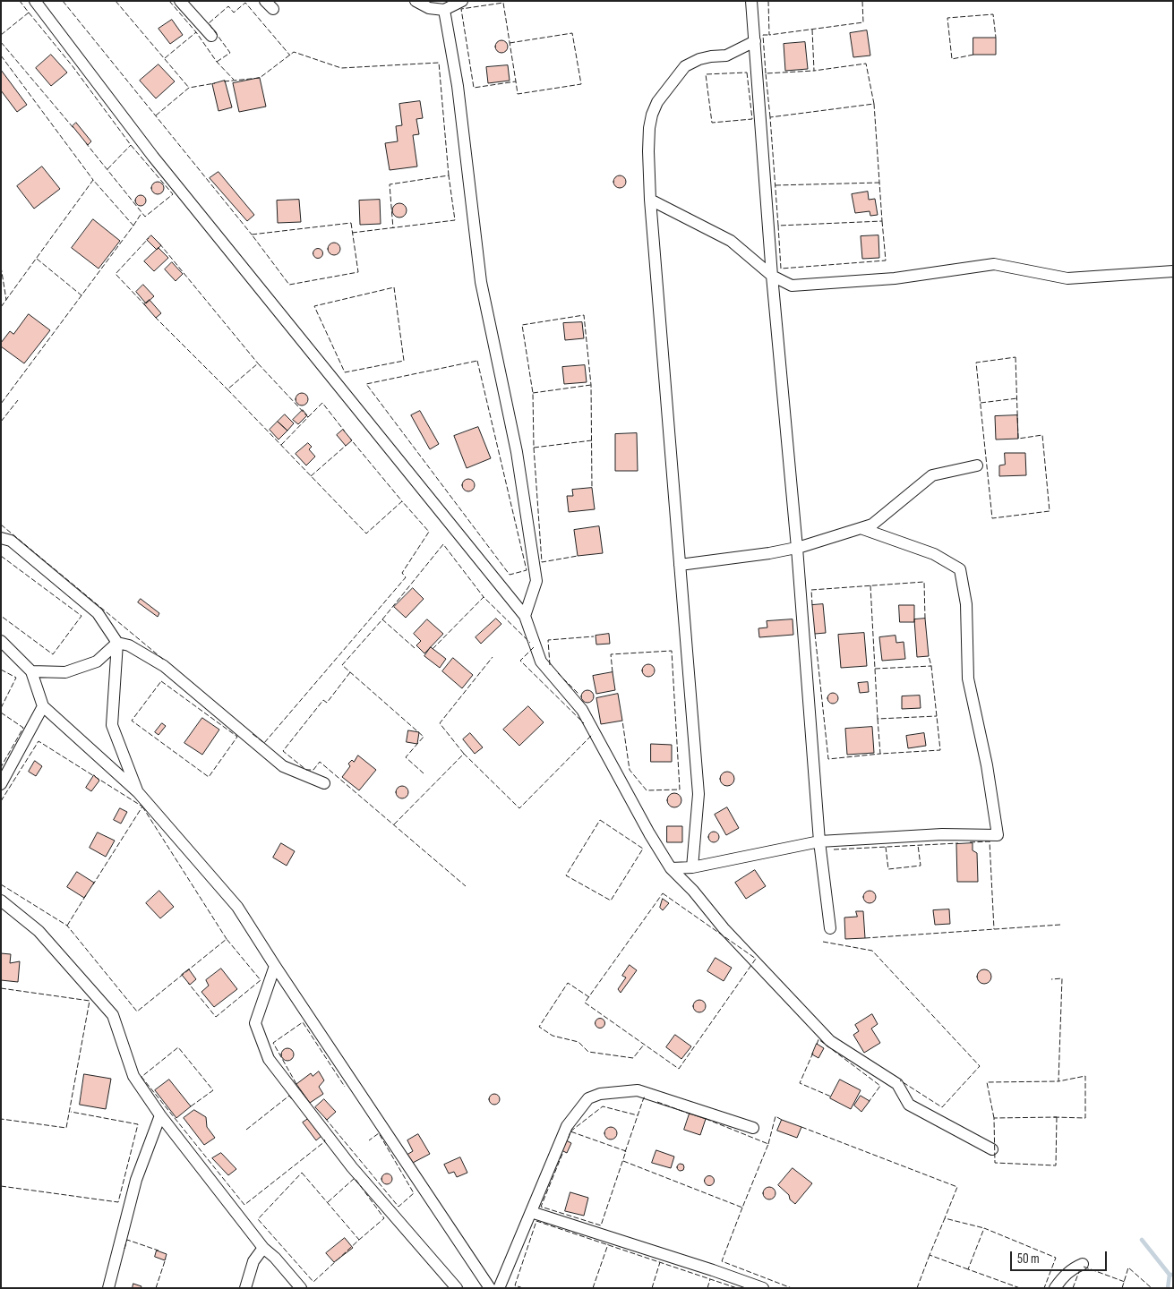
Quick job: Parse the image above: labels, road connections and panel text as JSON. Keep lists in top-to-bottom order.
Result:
{
  "scale_bar": "50 m"
}
